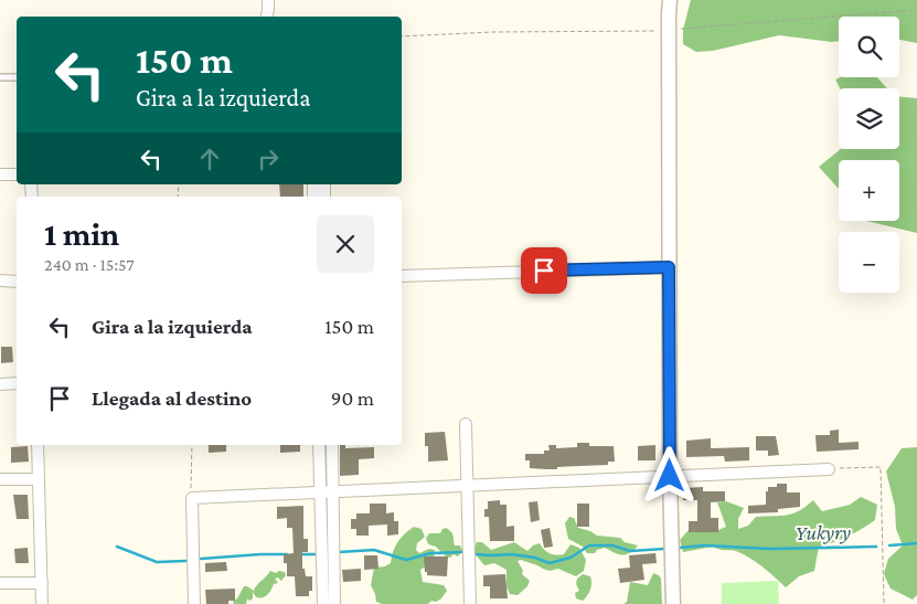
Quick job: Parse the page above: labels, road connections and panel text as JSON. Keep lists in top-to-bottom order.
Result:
{
  "water": ["Yukyry"],
  "page": {
    "map_buttons": ["+", "−"],
    "turn": ["150 m", "Gira a la izquierda"],
    "heading": ["1 min", "240 m · 15:57"],
    "list": [
      {
        "name": "Gira a la izquierda",
        "value": "150 m"
      },
      {
        "name": "Llegada al destino",
        "value": "90 m"
      }
    ]
  }
}
